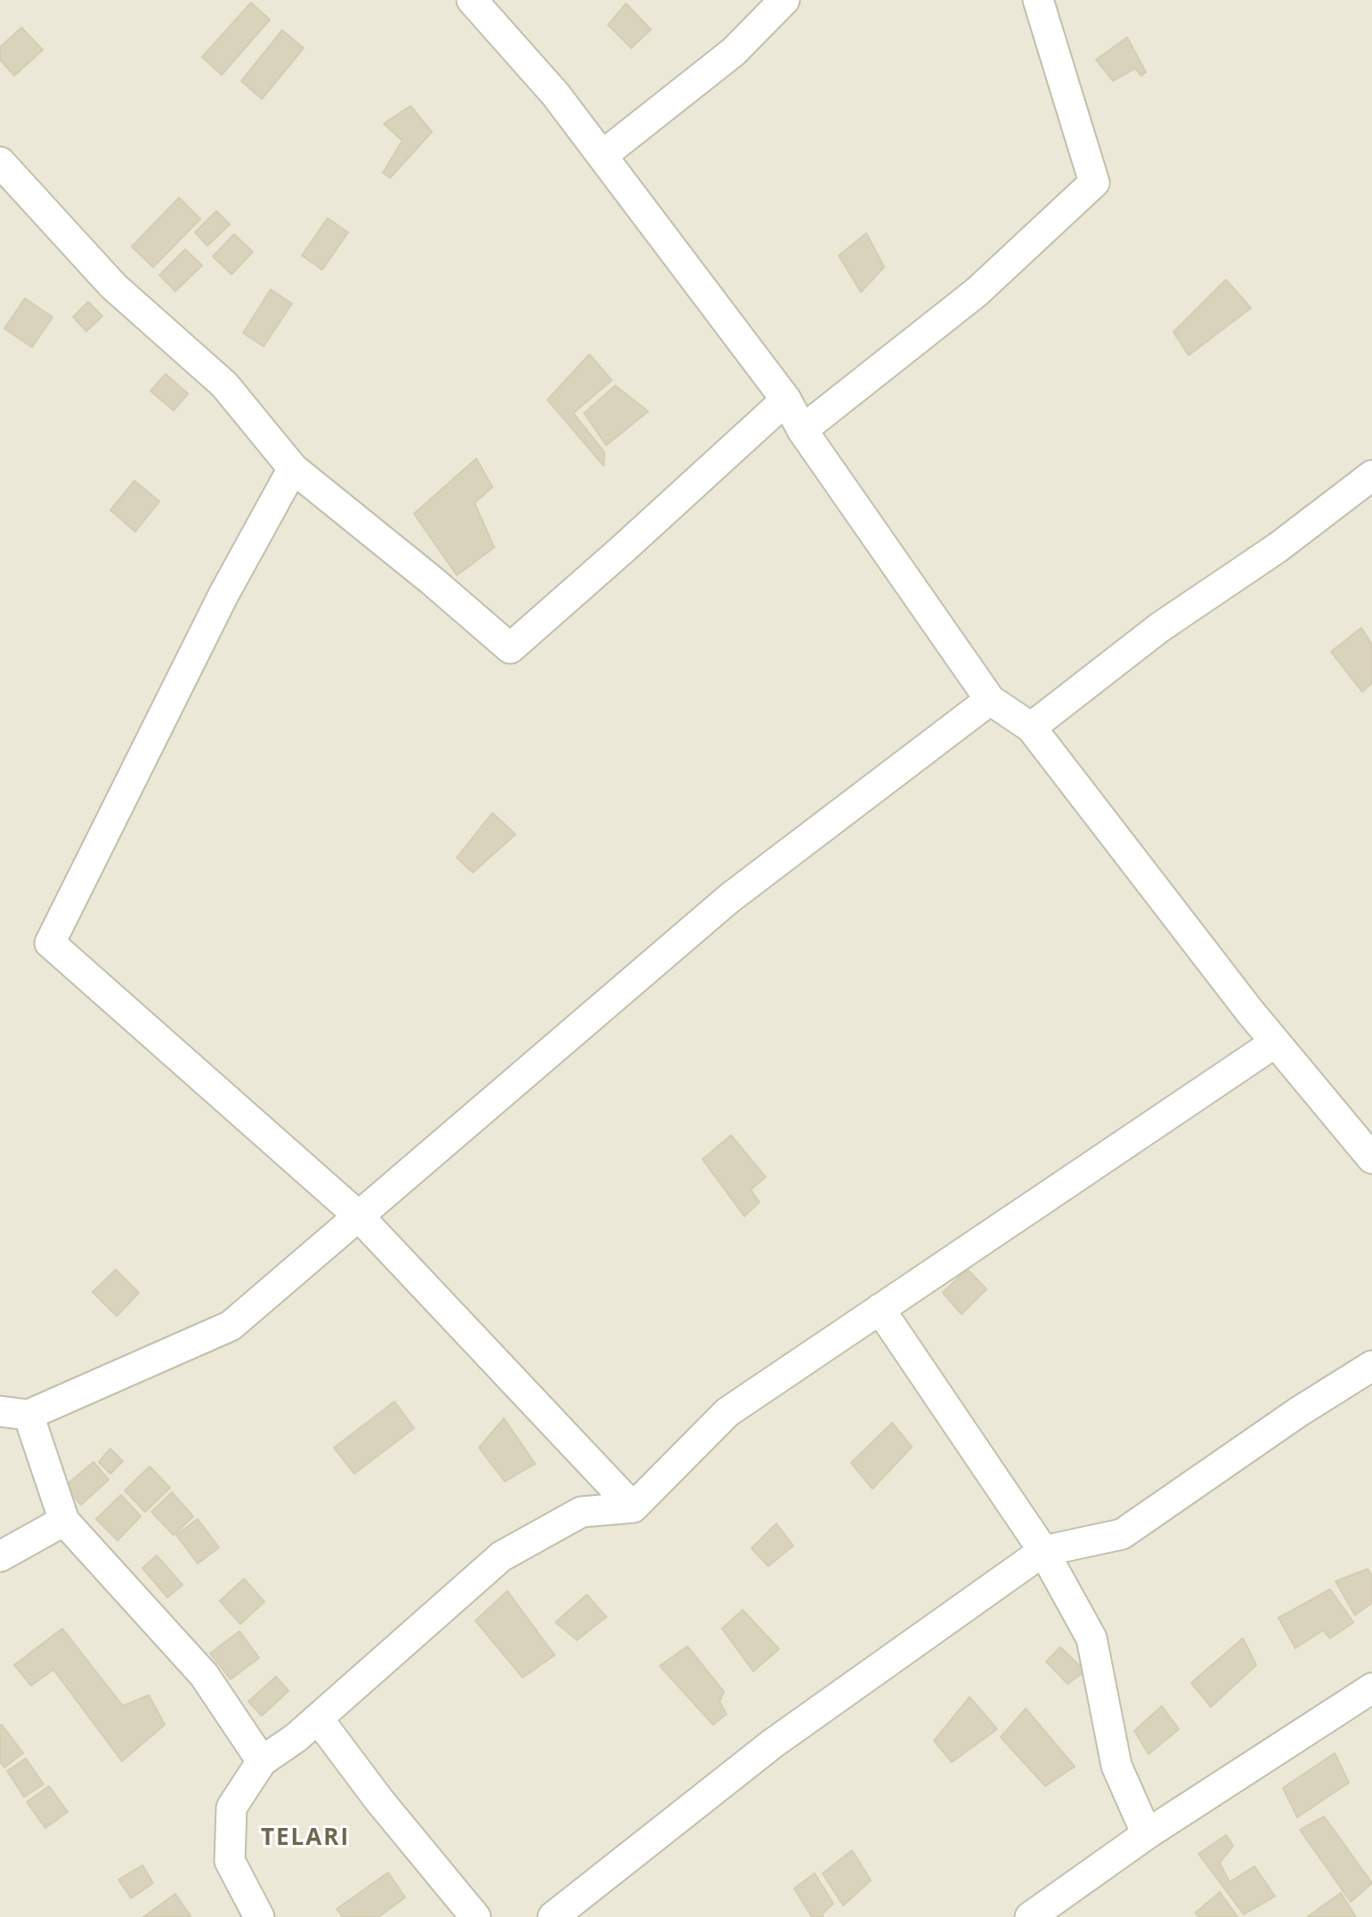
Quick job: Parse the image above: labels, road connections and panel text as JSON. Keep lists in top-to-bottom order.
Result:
{
  "districts": ["TELARI"]
}
